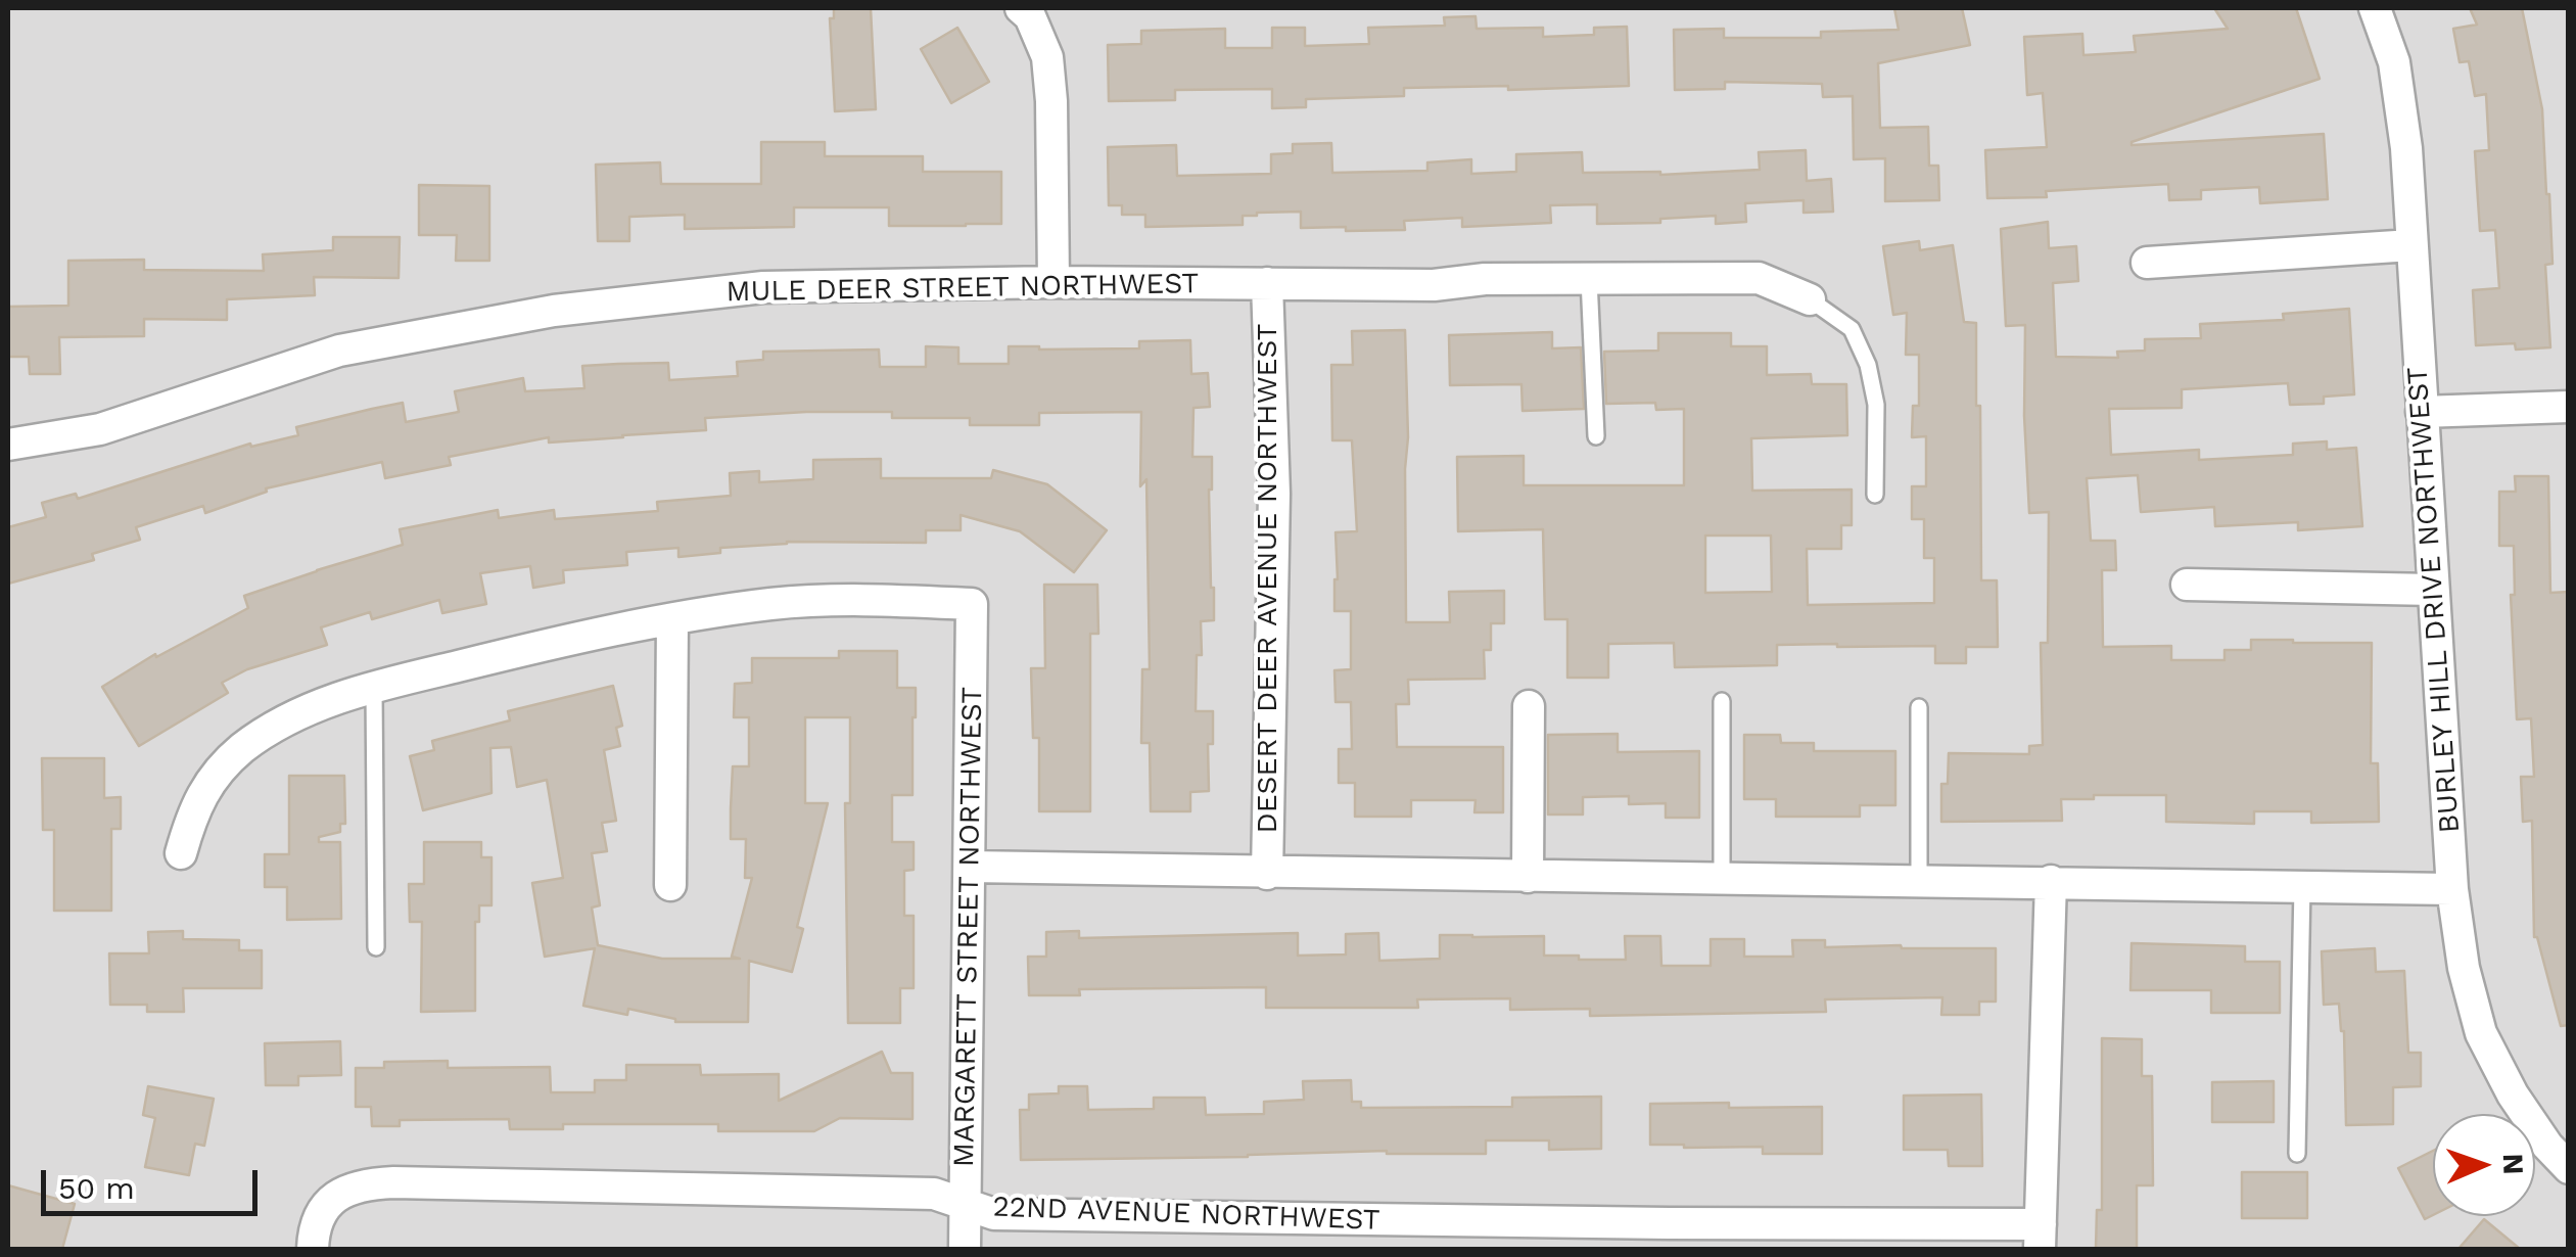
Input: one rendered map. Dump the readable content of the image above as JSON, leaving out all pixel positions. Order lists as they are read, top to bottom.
{
  "streets": {
    "street": [
      "MULE DEER STREET NORTHWEST",
      "DESERT DEER AVENUE NORTHWEST",
      "BURLEY HILL DRIVE NORTHWEST",
      "MARGARETT STREET NORTHWEST",
      "22ND AVENUE NORTHWEST"
    ]
  },
  "crossings": [
    ["MULE DEER STREET NORTHWEST", "DESERT DEER AVENUE NORTHWEST"],
    ["MARGARETT STREET NORTHWEST", "22ND AVENUE NORTHWEST"]
  ],
  "scale_bar": "50 m",
  "north": "right"
}
